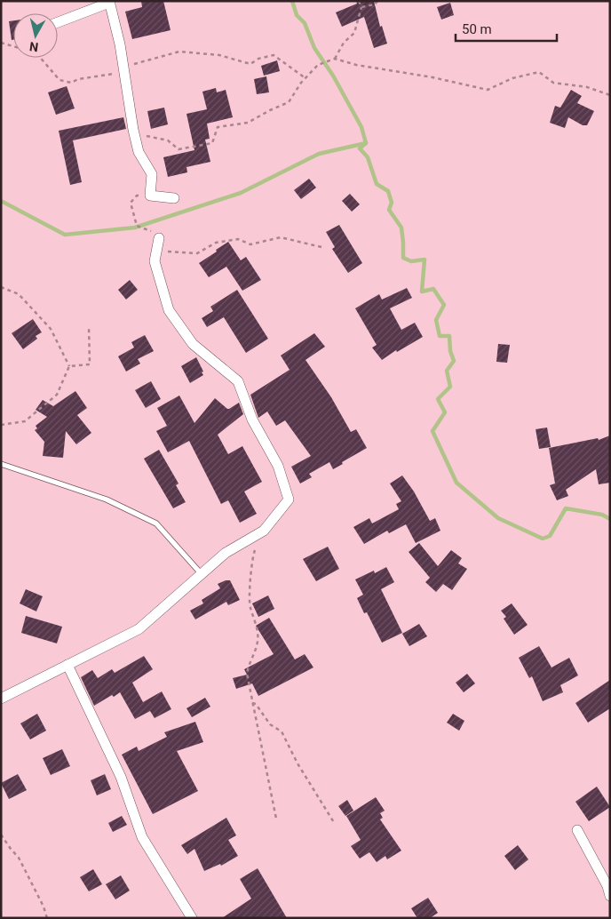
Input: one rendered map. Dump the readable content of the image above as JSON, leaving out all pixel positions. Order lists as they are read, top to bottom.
{
  "scale_bar": "50 m",
  "north": "bottom"
}
